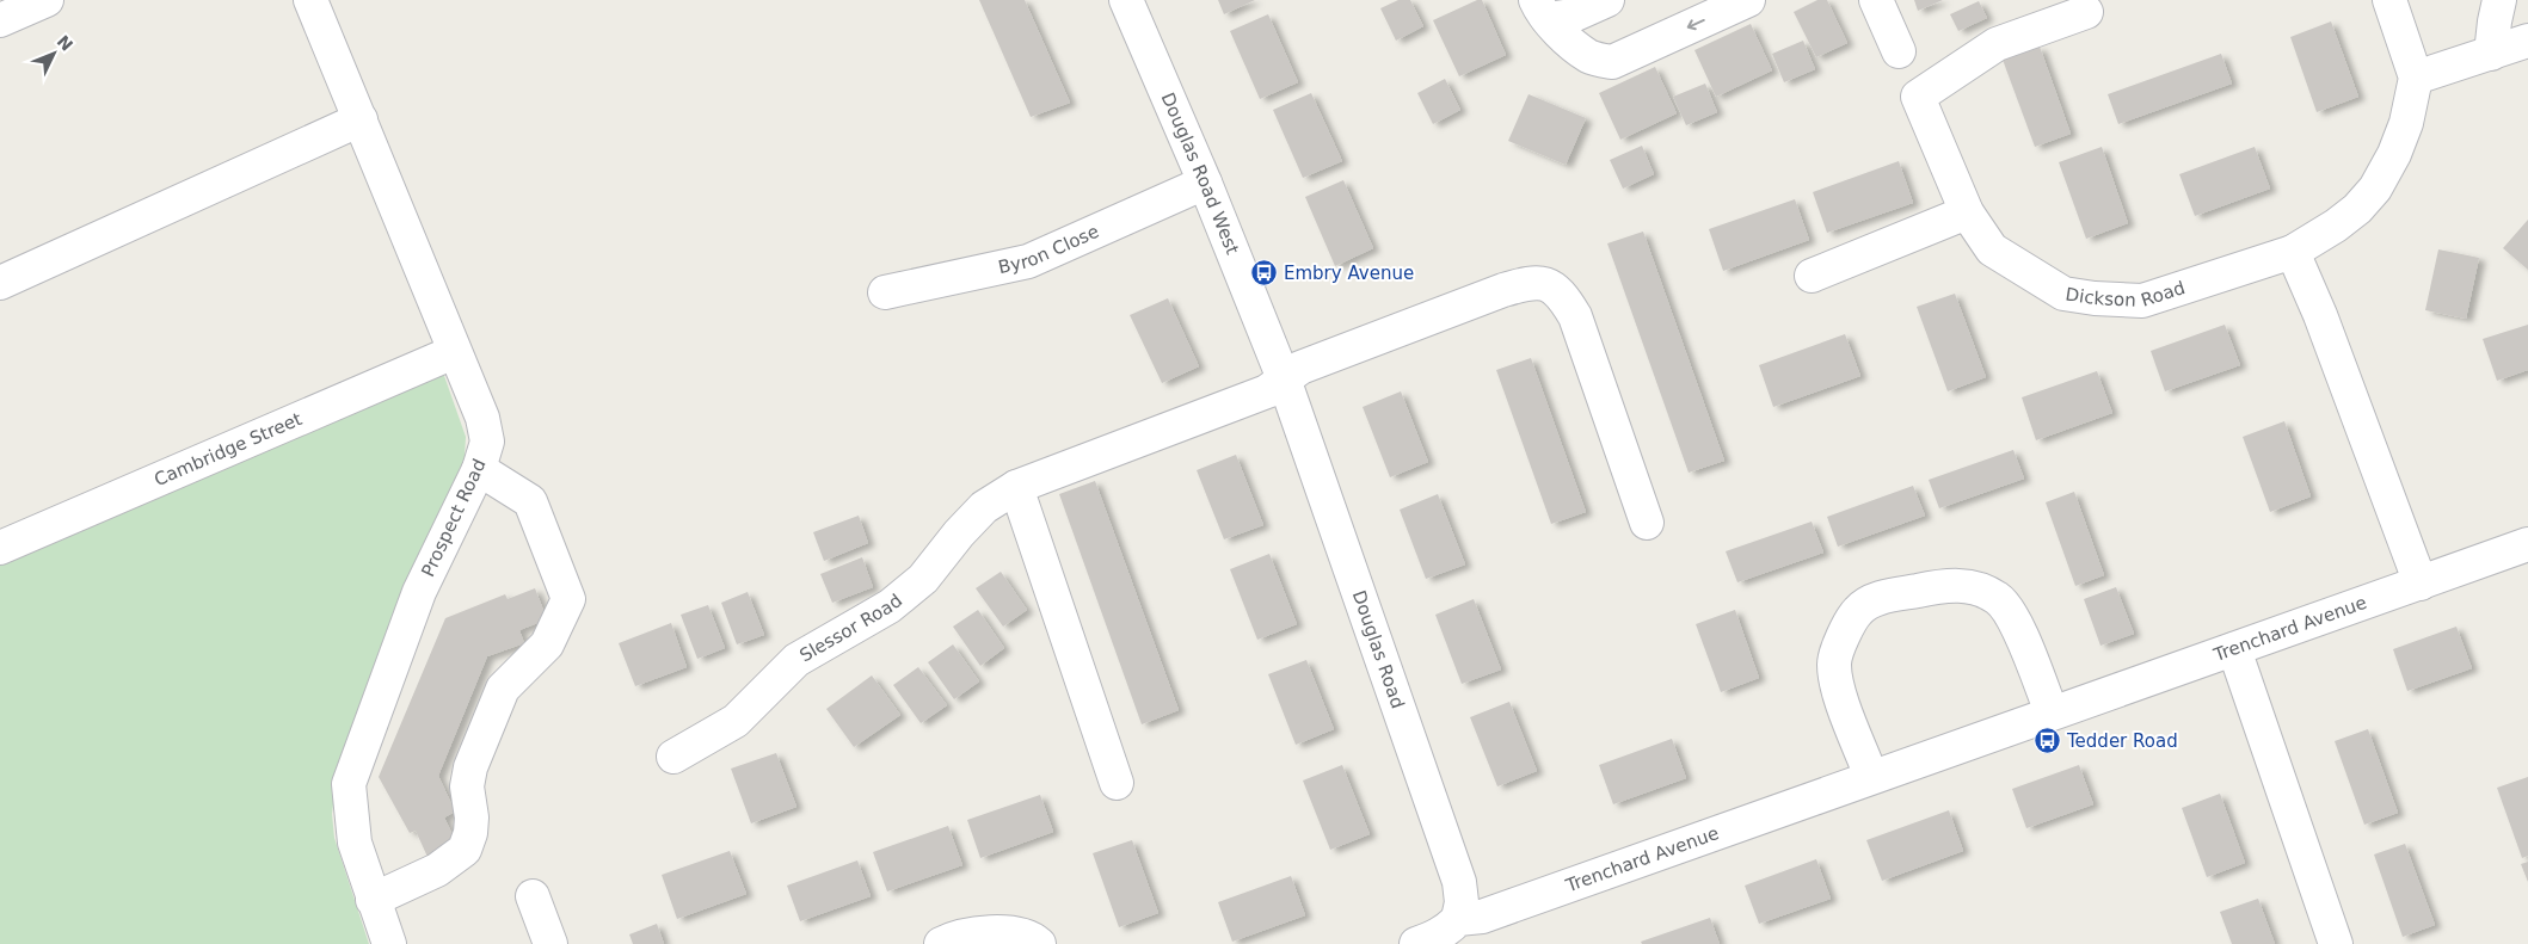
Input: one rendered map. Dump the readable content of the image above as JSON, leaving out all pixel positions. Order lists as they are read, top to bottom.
{
  "streets": {
    "street": [
      "Douglas Road West",
      "Byron Close",
      "Dickson Road",
      "Cambridge Street",
      "Prospect Road",
      "Slessor Road",
      "Trenchard Avenue",
      "Douglas Road"
    ]
  },
  "crossings": [
    ["Douglas Road West", "Byron Close"],
    ["Douglas Road West", "Slessor Road"],
    ["Douglas Road West", "Douglas Road"],
    ["Cambridge Street", "Prospect Road"],
    ["Slessor Road", "Douglas Road"],
    ["Trenchard Avenue", "Douglas Road"]
  ],
  "places": {
    "bus stop": ["Embry Avenue", "Tedder Road"]
  },
  "north": "top right"
}
